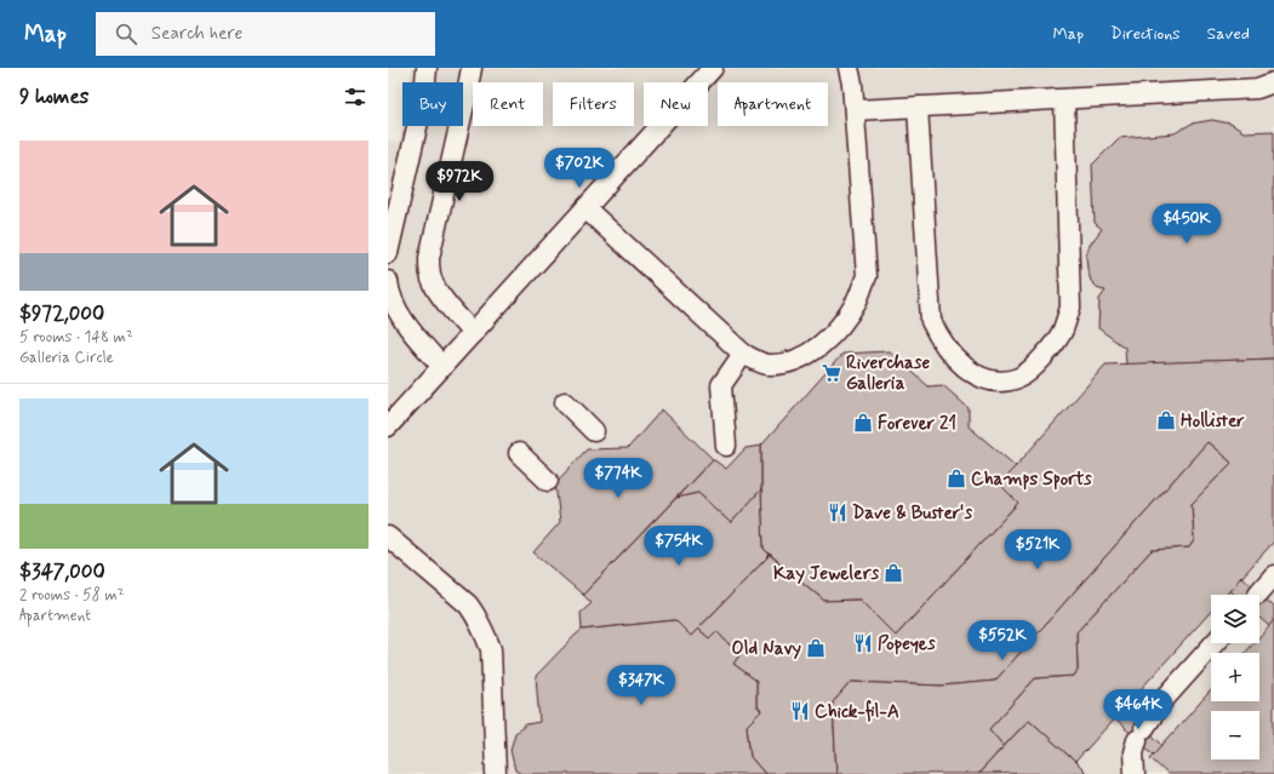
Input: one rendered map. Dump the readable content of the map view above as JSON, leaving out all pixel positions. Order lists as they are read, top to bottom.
{
  "places": {
    "supermarket": ["Riverchase Galleria"],
    "shop": [
      "Hollister",
      "Forever 21",
      "Champs Sports",
      "Kay Jewelers",
      "Old Navy"
    ],
    "restaurant": ["Dave & Buster's", "Popeyes", "Chick-fil-A"]
  },
  "page": {
    "header": "Map",
    "search": "Search here",
    "nav": ["Map", "Directions", "Saved"],
    "heading": "9 homes",
    "chip": [
      "Buy",
      "Rent",
      "Filters",
      "New",
      "Apartment"
    ],
    "list": [
      {
        "name": "$972,000",
        "note": "5 rooms · 148 m² · Galleria Circle"
      },
      {
        "name": "$347,000",
        "note": "2 rooms · 58 m² · Apartment"
      }
    ],
    "price": [
      "$702K",
      "$972K",
      "$450K",
      "$774K",
      "$754K",
      "$521K",
      "$552K",
      "$347K",
      "$464K"
    ],
    "map_buttons": ["+", "−"]
  }
}
